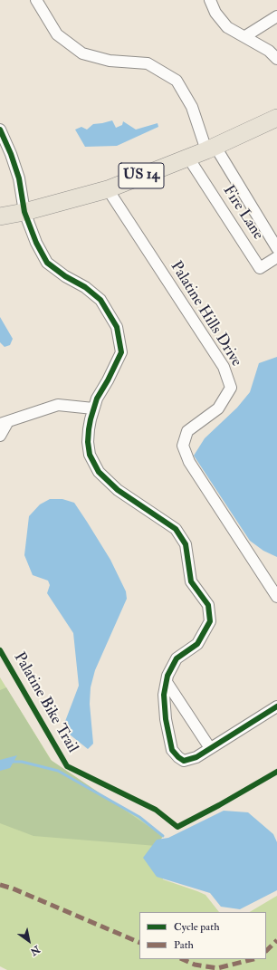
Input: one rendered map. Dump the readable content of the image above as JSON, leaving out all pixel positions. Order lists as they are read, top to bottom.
{
  "streets": {
    "main road": ["US 14"],
    "street": ["Fire Lane", "Palatine Hills Drive"],
    "cycle path": ["Palatine Bike Trail"]
  },
  "crossings": [
    ["US 14", "Fire Lane"],
    ["US 14", "Palatine Hills Drive"]
  ],
  "legend": ["Cycle path", "Path"],
  "north": "bottom right"
}
